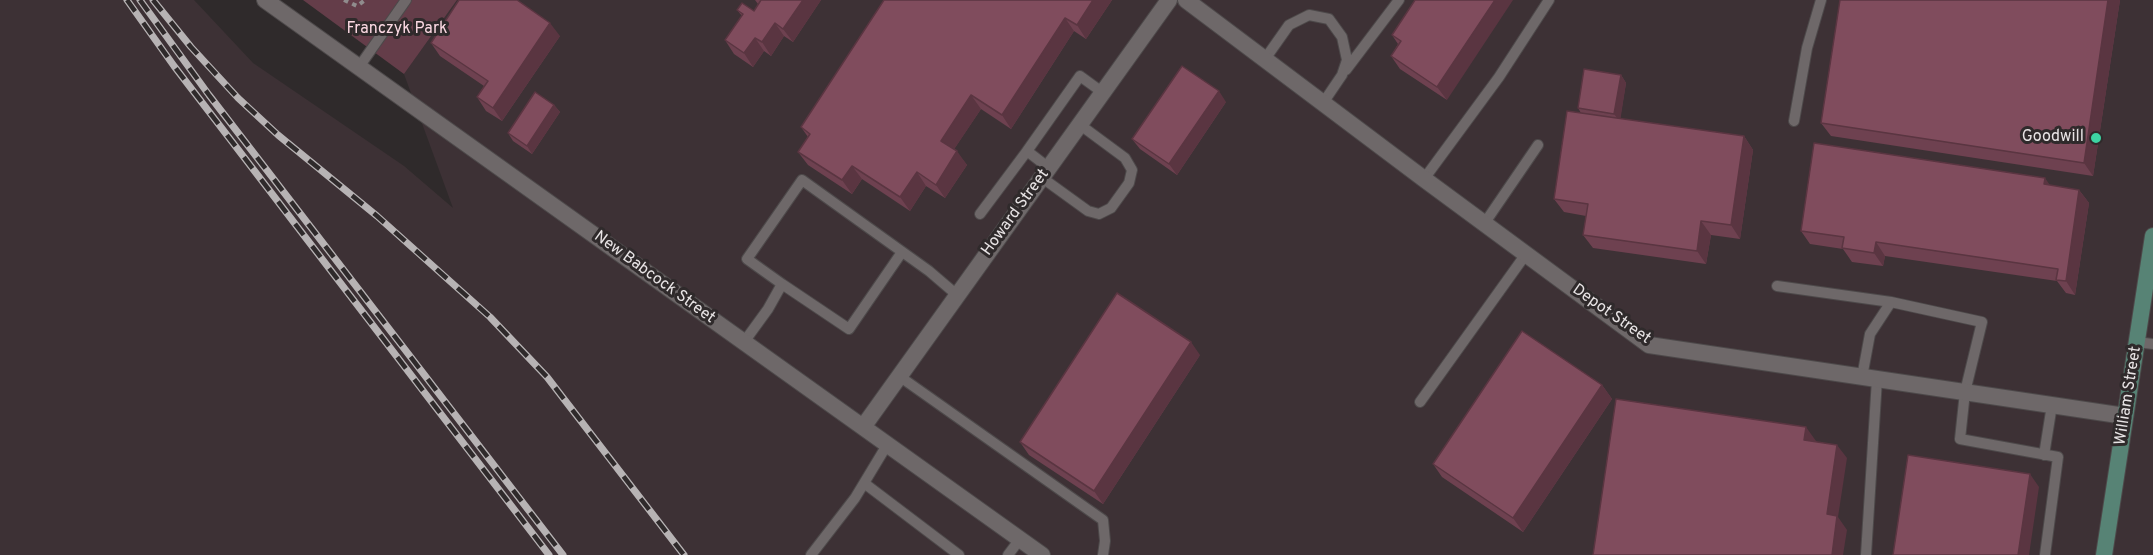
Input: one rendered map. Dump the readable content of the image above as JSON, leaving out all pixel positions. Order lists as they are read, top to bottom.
{
  "streets": {
    "main road": ["William Street"],
    "street": ["Howard Street", "New Babcock Street", "Depot Street"]
  },
  "crossings": [
    ["Howard Street", "New Babcock Street"],
    ["Depot Street", "William Street"]
  ],
  "parks": ["Franczyk Park"],
  "places": ["Goodwill"]
}
